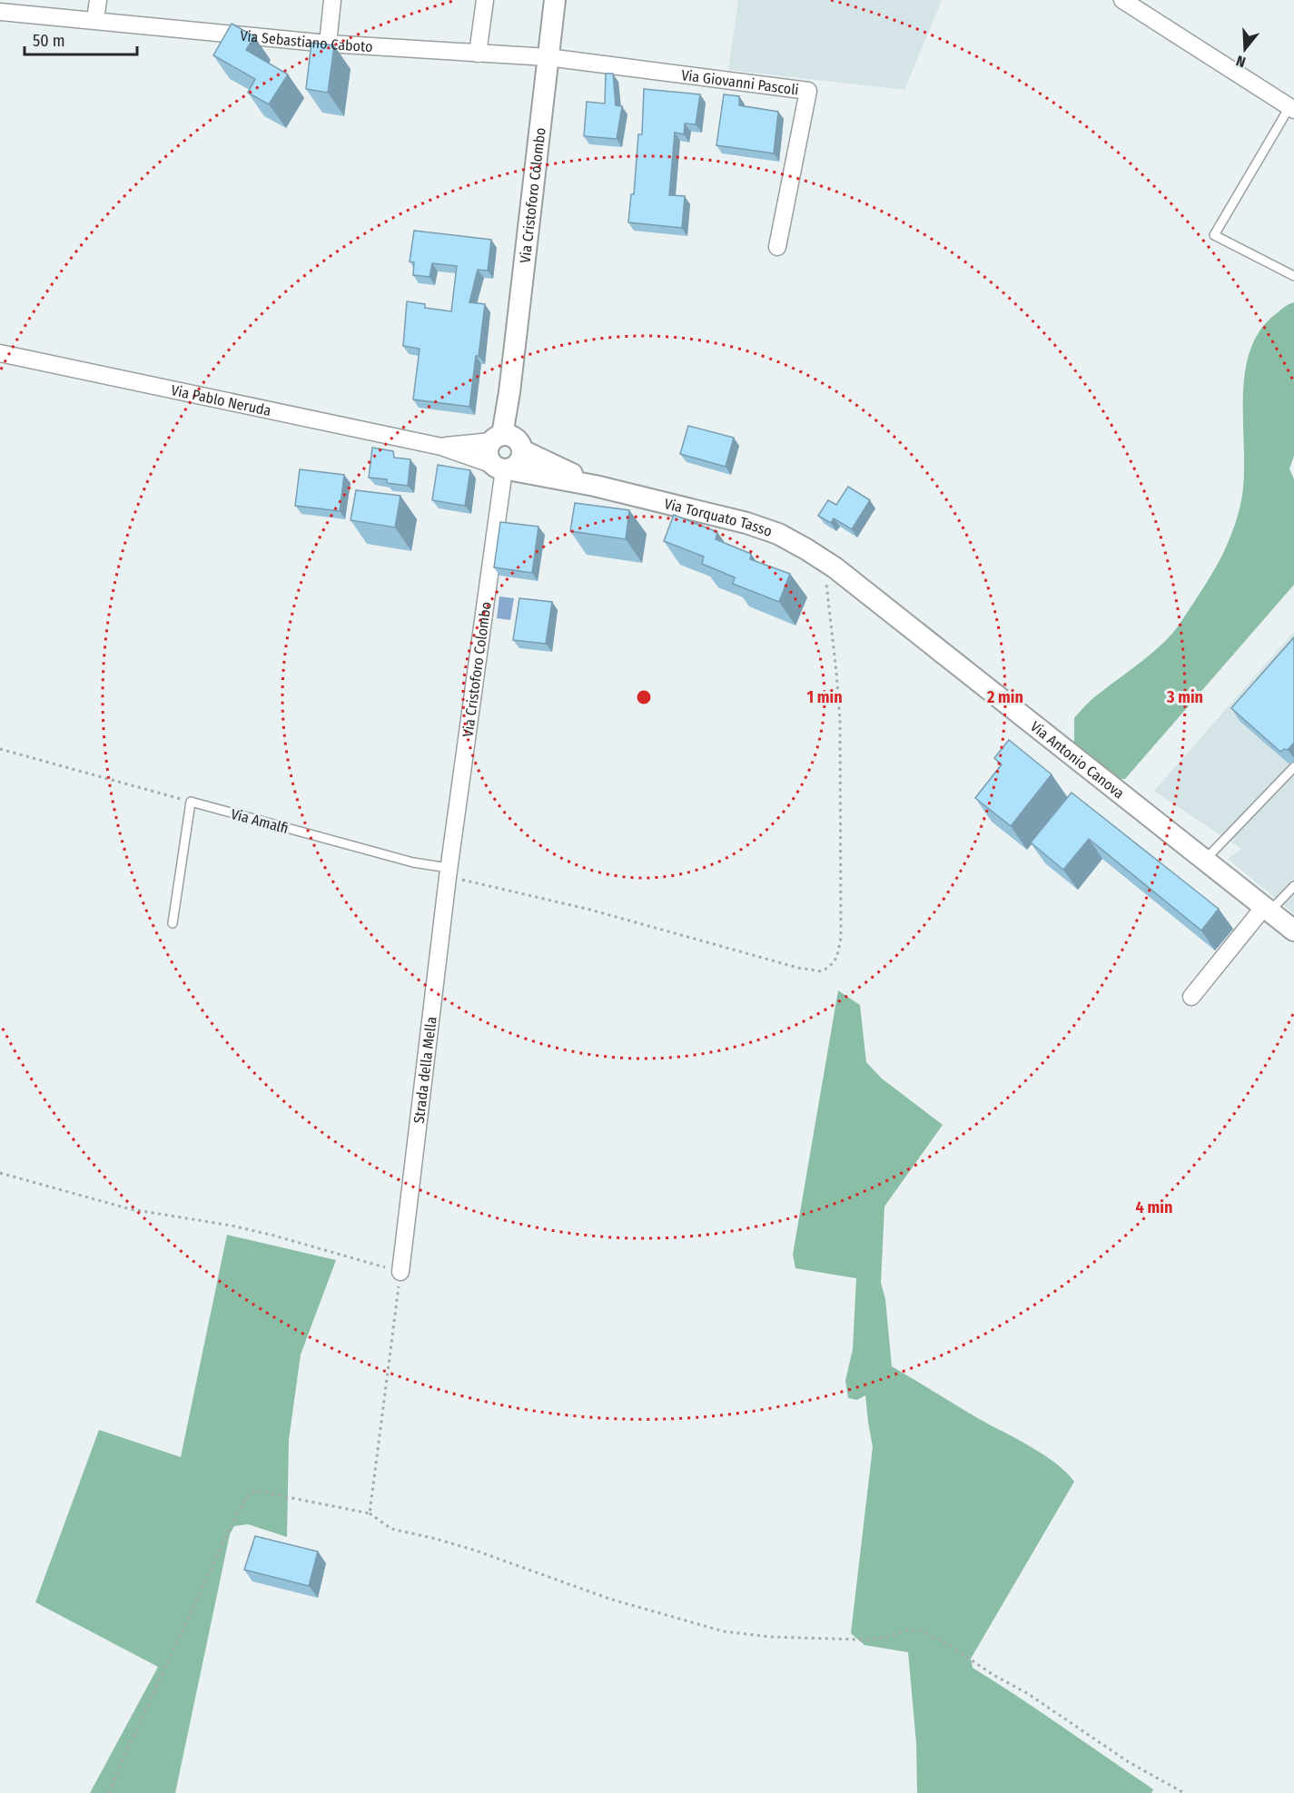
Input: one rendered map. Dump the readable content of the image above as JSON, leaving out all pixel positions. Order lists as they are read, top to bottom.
{
  "streets": {
    "street": [
      "Via Sebastiano Caboto",
      "Via Giovanni Pascoli",
      "Via Cristoforo Colombo",
      "Via Pablo Neruda",
      "Via Torquato Tasso",
      "Via Antonio Canova",
      "Strada della Mella"
    ],
    "lane": ["Via Amalfi"]
  },
  "crossings": [
    ["Via Sebastiano Caboto", "Via Giovanni Pascoli"],
    ["Via Sebastiano Caboto", "Via Cristoforo Colombo"],
    ["Via Giovanni Pascoli", "Via Cristoforo Colombo"],
    ["Via Cristoforo Colombo", "Via Pablo Neruda"],
    ["Via Cristoforo Colombo", "Via Torquato Tasso"],
    ["Via Cristoforo Colombo", "Via Amalfi"],
    ["Via Cristoforo Colombo", "Strada della Mella"],
    ["Via Pablo Neruda", "Via Torquato Tasso"],
    ["Via Torquato Tasso", "Via Antonio Canova"],
    ["Via Amalfi", "Strada della Mella"]
  ],
  "scale_bar": "50 m",
  "north": "bottom",
  "rings": [
    "1 min",
    "2 min",
    "3 min",
    "4 min"
  ]
}
